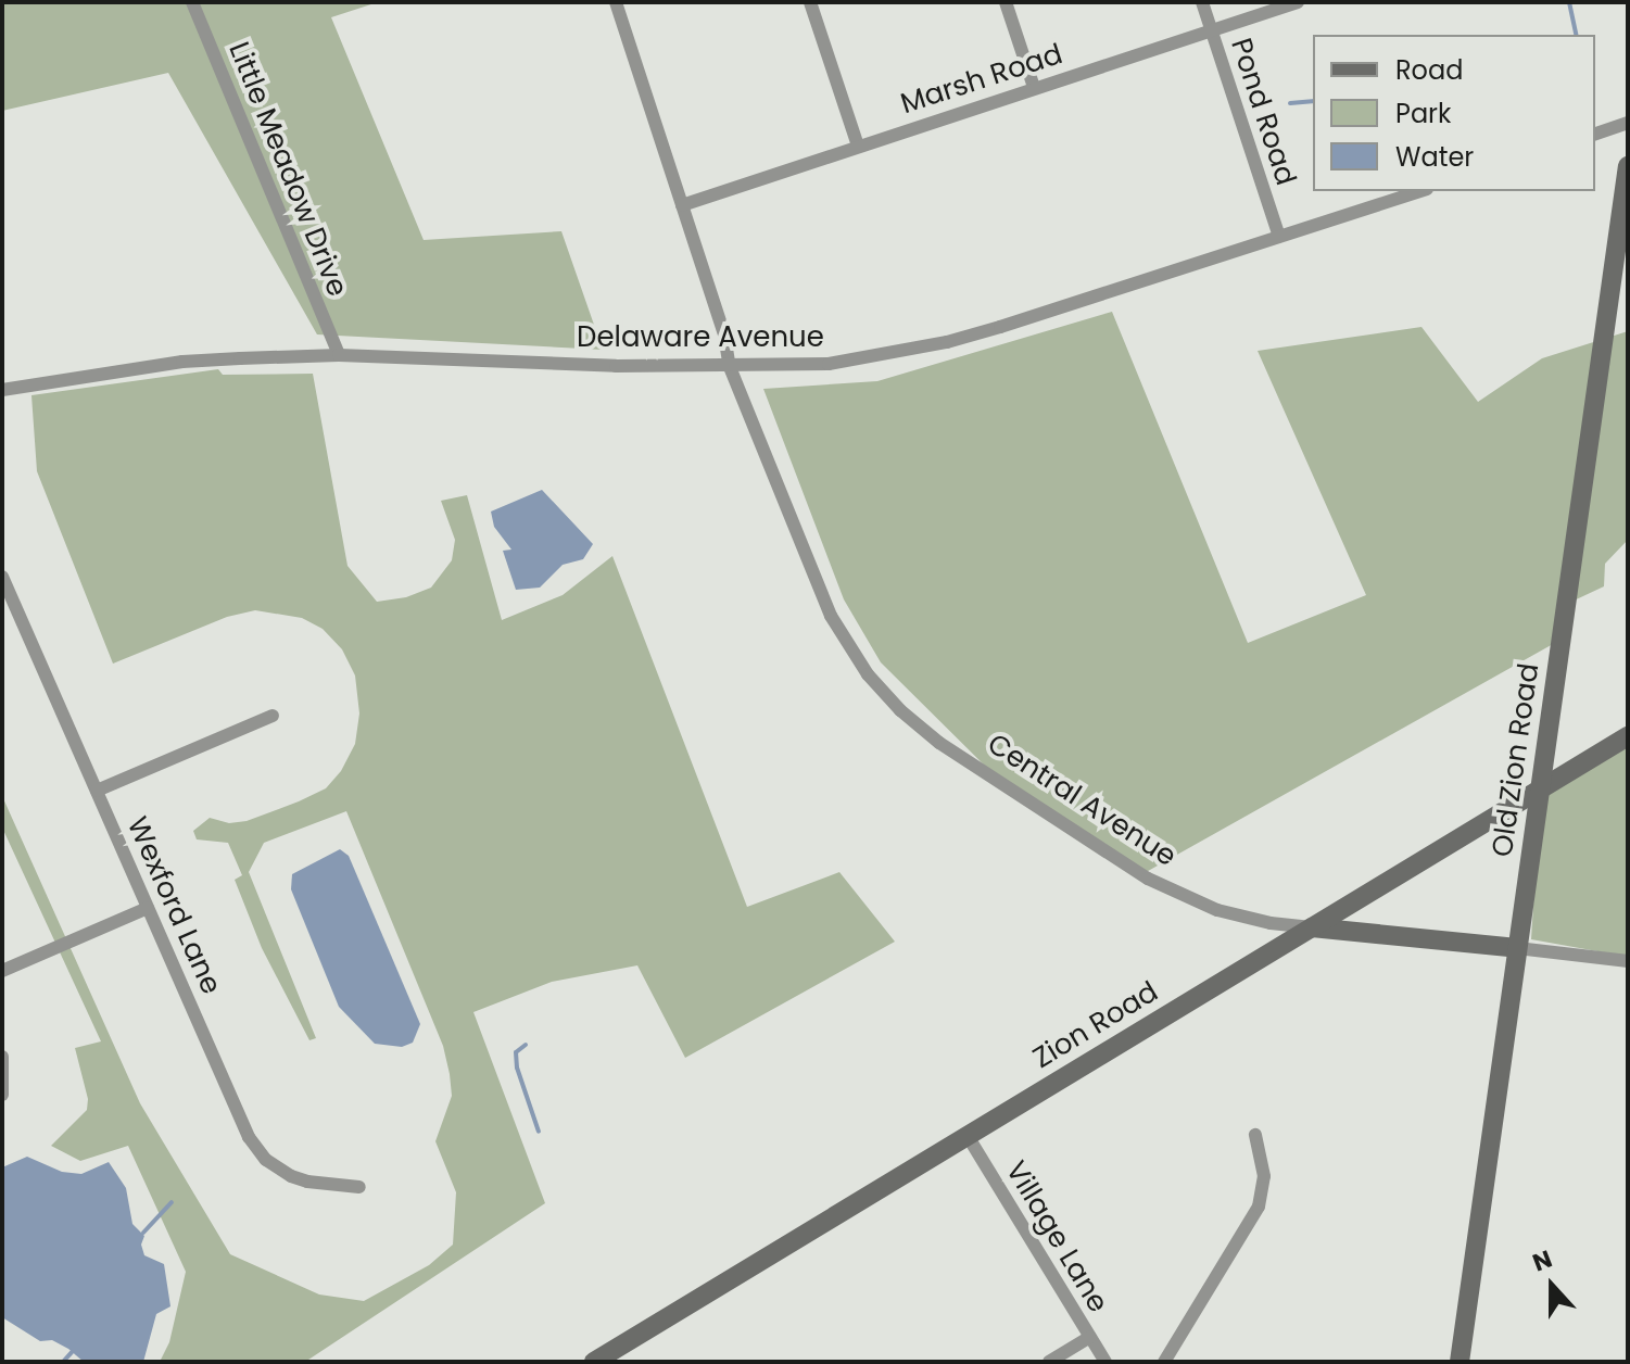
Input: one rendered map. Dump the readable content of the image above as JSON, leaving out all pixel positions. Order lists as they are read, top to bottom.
{
  "streets": {
    "street": [
      "Marsh Road",
      "Pond Road",
      "Little Meadow Drive",
      "Delaware Avenue",
      "Old Zion Road",
      "Central Avenue",
      "Wexford Lane",
      "Zion Road",
      "Village Lane"
    ]
  },
  "crossings": [
    ["Marsh Road", "Pond Road"],
    ["Pond Road", "Delaware Avenue"],
    ["Little Meadow Drive", "Delaware Avenue"],
    ["Delaware Avenue", "Central Avenue"],
    ["Old Zion Road", "Central Avenue"],
    ["Old Zion Road", "Zion Road"],
    ["Central Avenue", "Zion Road"],
    ["Zion Road", "Village Lane"]
  ],
  "legend": ["Road", "Park", "Water"],
  "north": "top"
}
